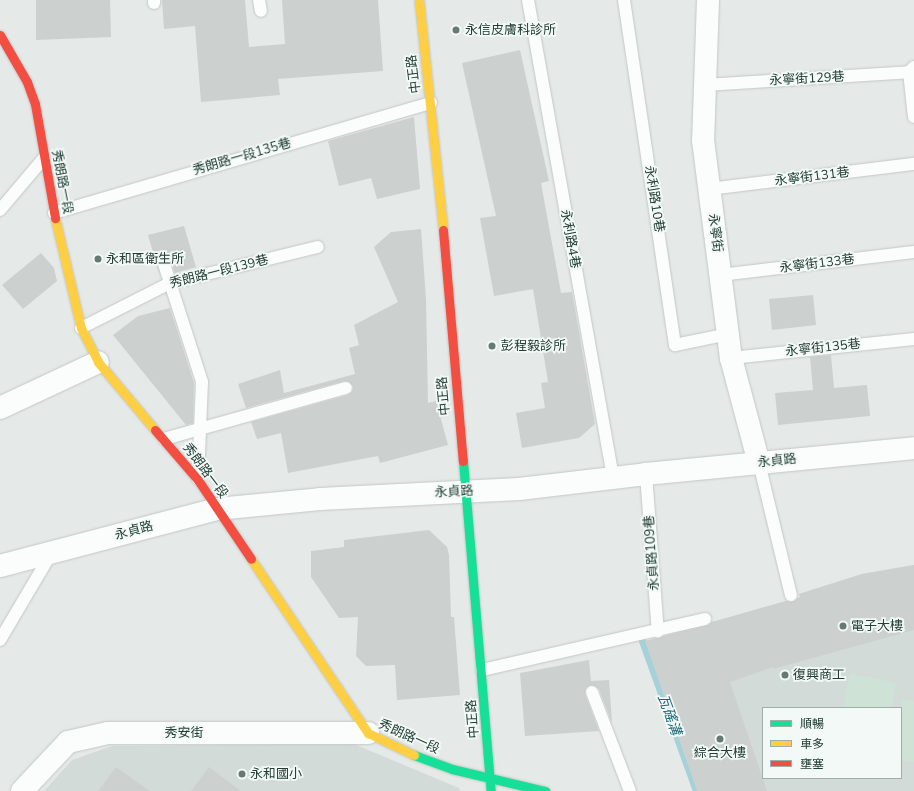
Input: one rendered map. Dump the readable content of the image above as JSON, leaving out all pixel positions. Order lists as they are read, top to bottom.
{
  "streets": {
    "street": [
      "中正路",
      "秀朗路一段",
      "永寧街",
      "永貞路",
      "秀安街"
    ],
    "lane": [
      "永寧街129巷",
      "秀朗路一段135巷",
      "永寧街131巷",
      "永利路10巷",
      "永利路4巷",
      "永寧街133巷",
      "秀朗路一段139巷",
      "永寧街135巷",
      "永貞路109巷"
    ]
  },
  "crossings": [
    ["中正路", "秀朗路一段135巷"],
    ["中正路", "秀朗路一段"],
    ["中正路", "永貞路"],
    ["永寧街129巷", "永寧街"],
    ["秀朗路一段135巷", "秀朗路一段"],
    ["永寧街131巷", "永寧街"],
    ["秀朗路一段", "秀朗路一段139巷"],
    ["秀朗路一段", "永貞路"],
    ["秀朗路一段", "秀安街"],
    ["永利路10巷", "永寧街"],
    ["永寧街", "永寧街133巷"],
    ["永寧街", "永寧街135巷"],
    ["永寧街", "永貞路"],
    ["永利路4巷", "永貞路"],
    ["永貞路", "永貞路109巷"]
  ],
  "water": ["瓦磘溝"],
  "places": [
    "永信皮膚科診所",
    "永和區衛生所",
    "彭程毅診所",
    "電子大樓",
    "復興商工",
    "綜合大樓",
    "永和國小"
  ],
  "legend": ["順暢", "車多", "壅塞"]
}
